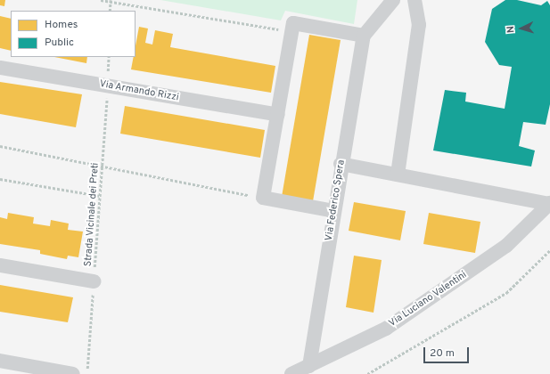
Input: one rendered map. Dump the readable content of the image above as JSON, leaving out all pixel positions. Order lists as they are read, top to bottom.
{
  "streets": {
    "street": ["Via Armando Rizzi", "Via Federico Spera", "Via Luciano Valentini"],
    "path": ["Strada Vicinale dei Preti"]
  },
  "crossings": [
    ["Via Armando Rizzi", "Strada Vicinale dei Preti"],
    ["Via Federico Spera", "Via Luciano Valentini"]
  ],
  "legend": ["Homes", "Public"],
  "scale_bar": "20 m",
  "north": "left"
}
